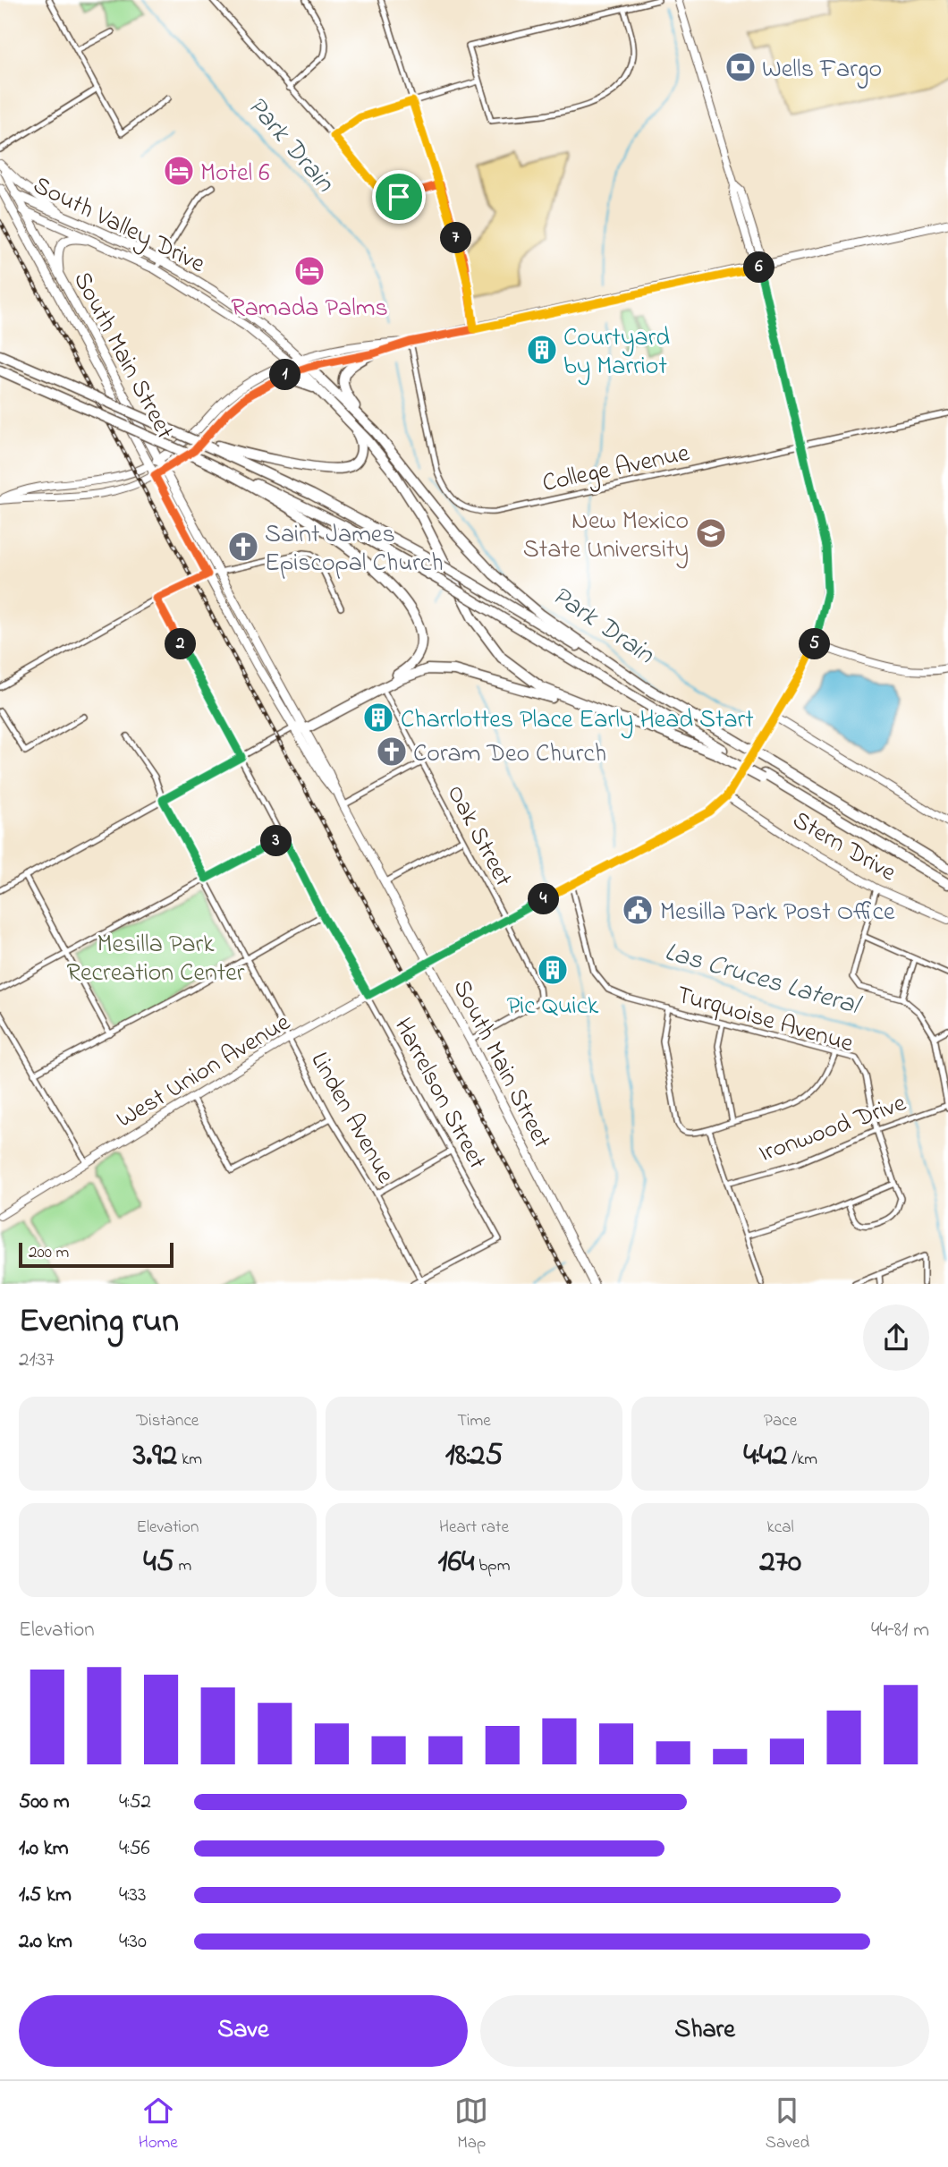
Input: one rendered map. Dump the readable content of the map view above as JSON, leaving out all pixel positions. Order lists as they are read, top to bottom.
{
  "streets": {
    "main road": ["South Valley Drive", "South Main Street"],
    "street": [
      "College Avenue",
      "Oak Street",
      "Stern Drive",
      "Turquoise Avenue",
      "West Union Avenue",
      "Harrelson Street",
      "Linden Avenue",
      "Ironwood Drive"
    ]
  },
  "crossings": [
    ["South Valley Drive", "South Main Street"],
    ["South Main Street", "Oak Street"],
    ["South Main Street", "West Union Avenue"],
    ["Oak Street", "West Union Avenue"],
    ["Stern Drive", "West Union Avenue"],
    ["Turquoise Avenue", "West Union Avenue"],
    ["Turquoise Avenue", "Ironwood Drive"],
    ["West Union Avenue", "Harrelson Street"],
    ["West Union Avenue", "Linden Avenue"],
    ["Harrelson Street", "Linden Avenue"]
  ],
  "water": ["Park Drain", "Las Cruces Lateral"],
  "parks": ["Mesilla Park Recreation Center"],
  "places": {
    "bank": ["Wells Fargo"],
    "hotel": ["Motel 6", "Ramada Palms"],
    "building": ["Courtyard by Marriot", "Charrlottes Place Early Head Start", "Pic Quick"],
    "school or university": ["New Mexico State University"],
    "church": ["Saint James Episcopal Church", "Coram Deo Church"],
    "public building": ["Mesilla Park Post Office"]
  },
  "scale_bar": "200 m",
  "page": {
    "pins": [
      "7",
      "6",
      "1",
      "2",
      "5",
      "3",
      "4"
    ],
    "scale": "200 m",
    "heading": ["Evening run", "21:37"],
    "stats": [
      ["Distance", "3.92 km"],
      ["Time", "18:25"],
      ["Pace", "4:42 /km"],
      ["Elevation", "45 m"],
      ["Heart rate", "164 bpm"],
      ["kcal", "270"]
    ],
    "chart": ["Elevation", "44–81 m"],
    "list": [
      {
        "name": "500 m",
        "note": "4:52"
      },
      {
        "name": "1.0 km",
        "note": "4:56"
      },
      {
        "name": "1.5 km",
        "note": "4:33"
      },
      {
        "name": "2.0 km",
        "note": "4:30"
      }
    ],
    "buttons": ["Save", "Share"],
    "tabs": ["Home", "Map", "Saved"]
  }
}
